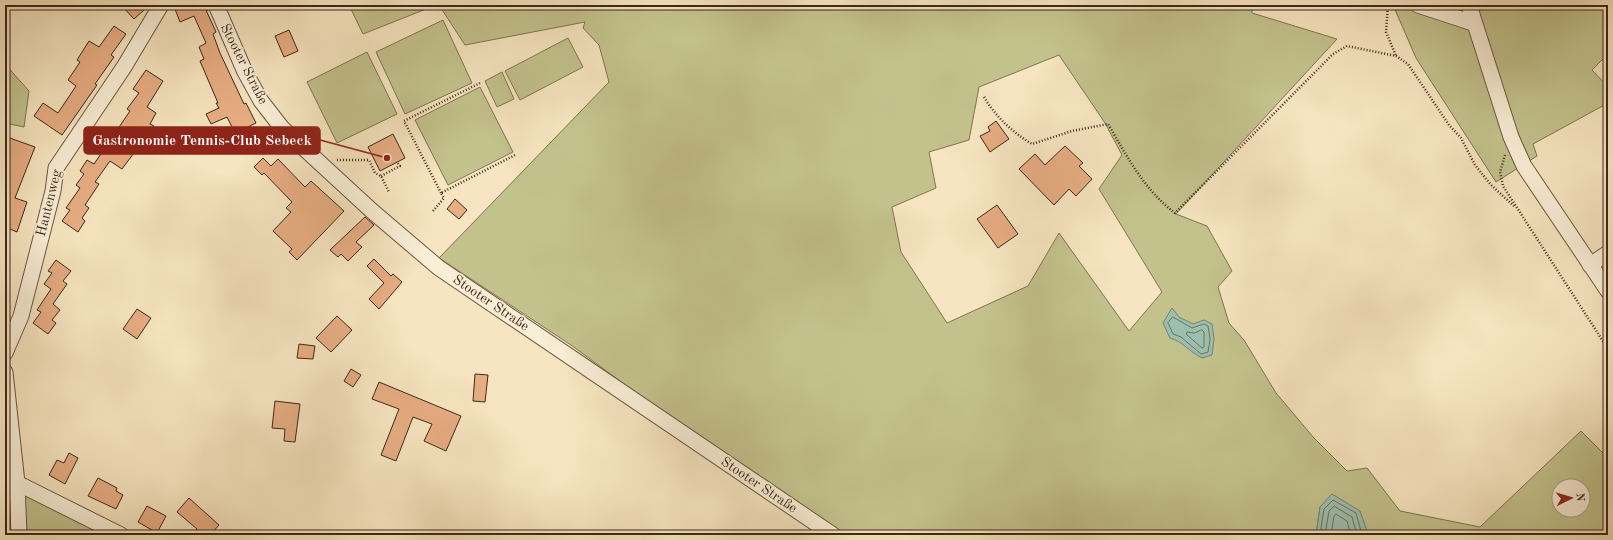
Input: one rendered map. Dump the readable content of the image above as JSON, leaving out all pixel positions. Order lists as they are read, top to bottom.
{
  "streets": {
    "street": ["Stooter Straße", "Hantenweg"]
  },
  "places": ["Gastronomie Tennis-Club Sebeck"],
  "north": "right"
}
